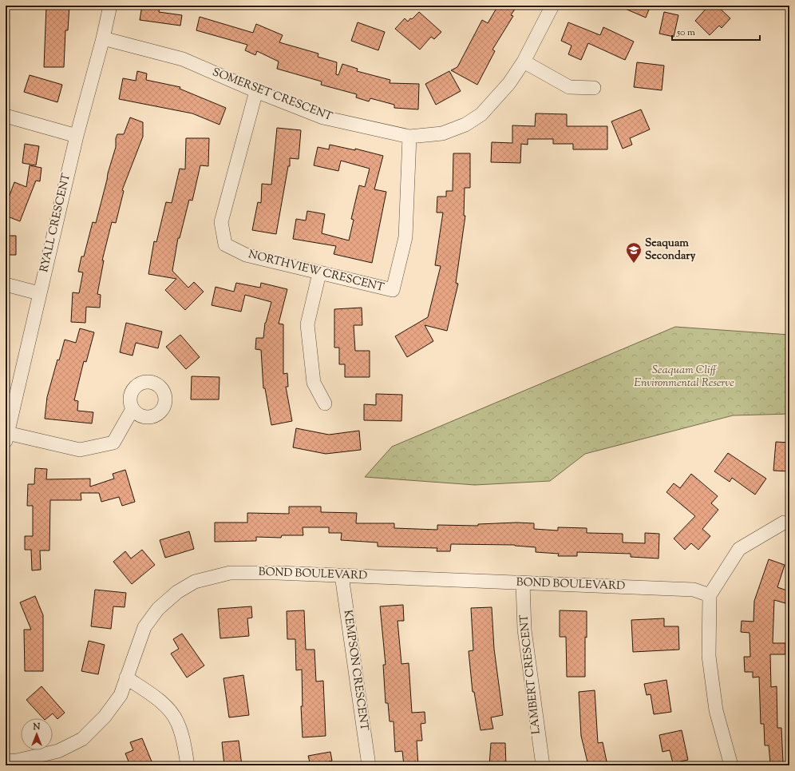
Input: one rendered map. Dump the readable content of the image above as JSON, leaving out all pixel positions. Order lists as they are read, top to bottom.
{
  "streets": {
    "street": [
      "SOMERSET CRESCENT",
      "RYALL CRESCENT",
      "NORTHVIEW CRESCENT",
      "BOND BOULEVARD",
      "KEMPSON CRESCENT",
      "LAMBERT CRESCENT"
    ]
  },
  "crossings": [
    ["SOMERSET CRESCENT", "RYALL CRESCENT"],
    ["SOMERSET CRESCENT", "NORTHVIEW CRESCENT"],
    ["BOND BOULEVARD", "KEMPSON CRESCENT"],
    ["BOND BOULEVARD", "LAMBERT CRESCENT"]
  ],
  "parks": ["Seaquam Cliff Environmental Reserve"],
  "places": {
    "school or university": ["Seaquam Secondary"]
  },
  "scale_bar": "50 m",
  "north": "top"
}
